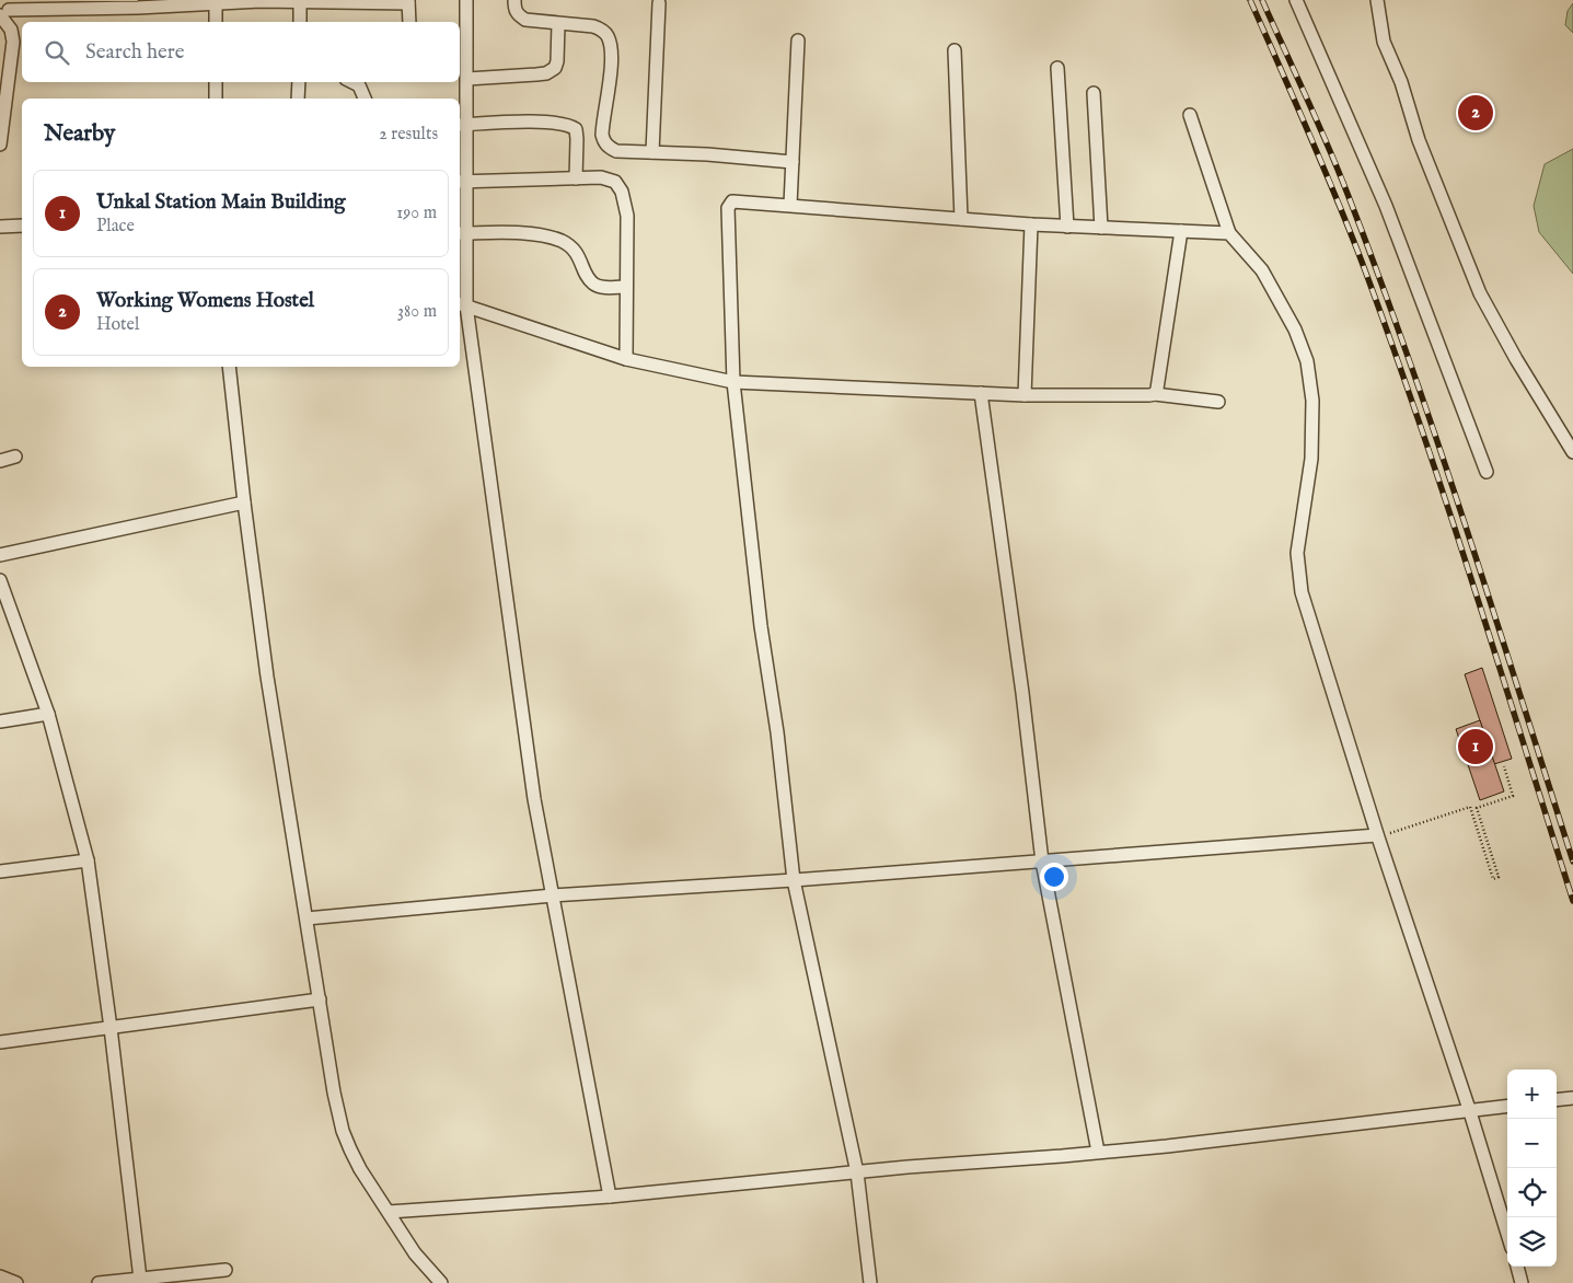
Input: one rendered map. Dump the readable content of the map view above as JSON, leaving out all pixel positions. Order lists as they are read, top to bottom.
{
  "page": {
    "search": "Search here",
    "pins": ["2", "1"],
    "heading": ["Nearby", "2 results"],
    "list": [
      {
        "mark": "1",
        "name": "Unkal Station Main Building",
        "note": "Place",
        "value": "190 m"
      },
      {
        "mark": "2",
        "name": "Working Womens Hostel",
        "note": "Hotel",
        "value": "380 m"
      }
    ],
    "map_buttons": ["+", "−"]
  }
}
